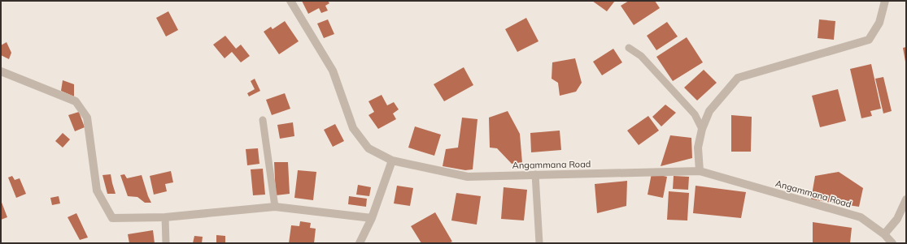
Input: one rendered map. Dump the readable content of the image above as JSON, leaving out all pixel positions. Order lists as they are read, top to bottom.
{
  "streets": {
    "street": ["Angammana Road"]
  }
}
